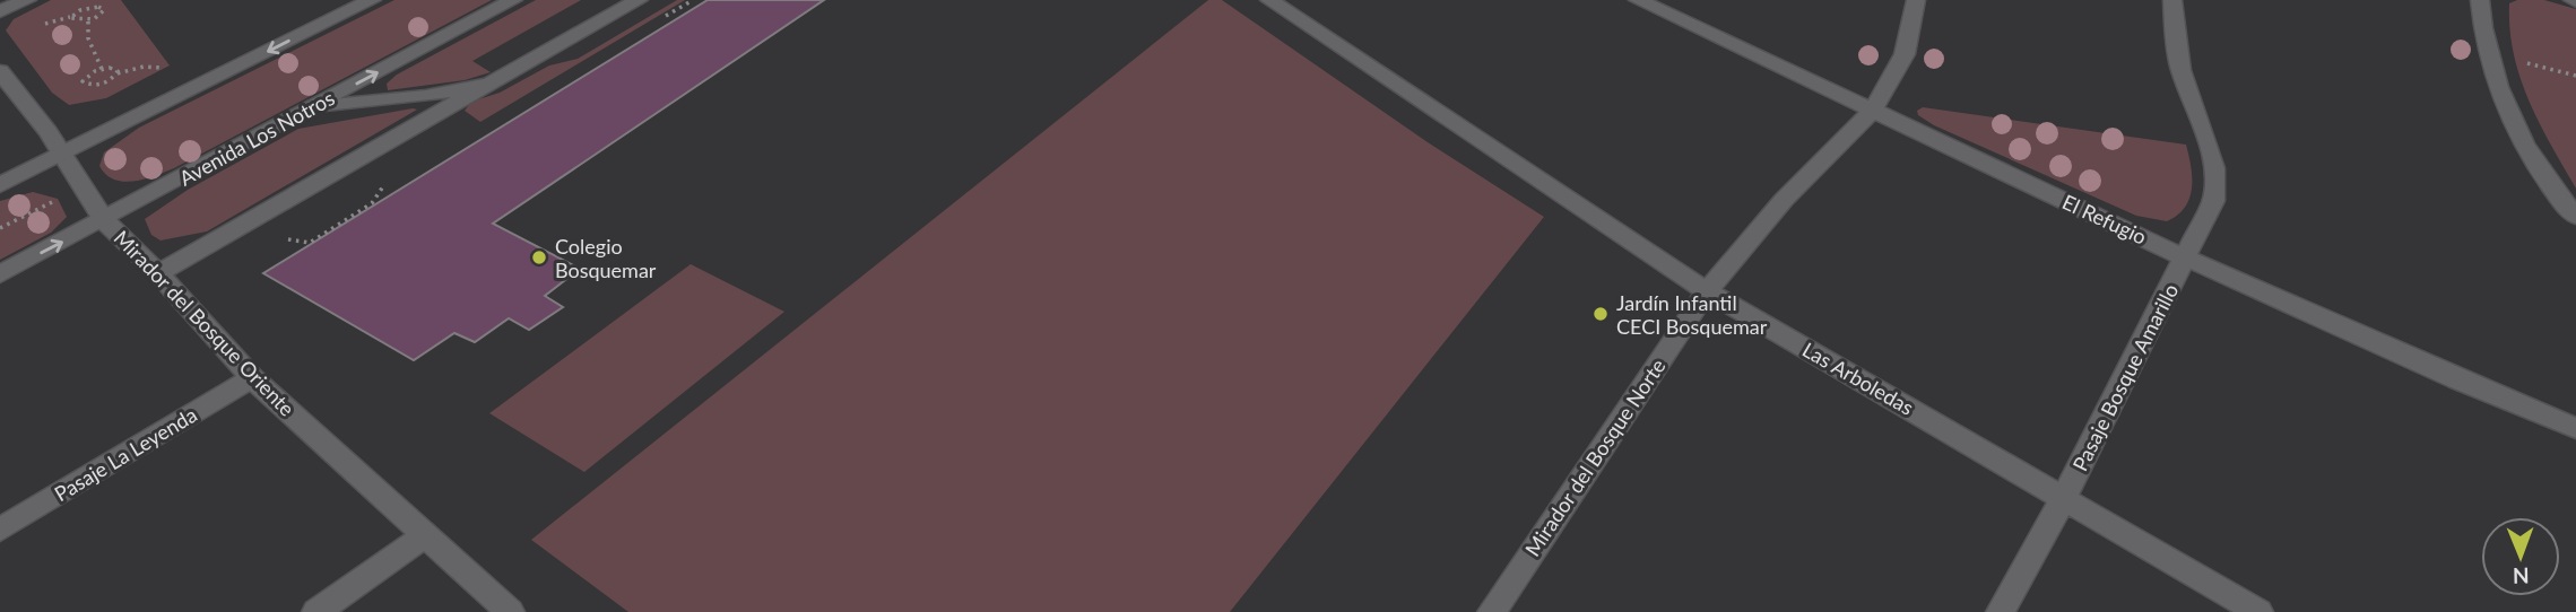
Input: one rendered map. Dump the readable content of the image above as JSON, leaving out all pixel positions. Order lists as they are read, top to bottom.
{
  "streets": {
    "street": [
      "Avenida Los Notros",
      "El Refugio",
      "Mirador del Bosque Oriente",
      "Pasaje Bosque Amarillo",
      "Las Arboledas",
      "Pasaje La Leyenda",
      "Mirador del Bosque Norte"
    ]
  },
  "crossings": [
    ["Avenida Los Notros", "Mirador del Bosque Oriente"],
    ["El Refugio", "Pasaje Bosque Amarillo"],
    ["El Refugio", "Mirador del Bosque Norte"],
    ["Mirador del Bosque Oriente", "Pasaje La Leyenda"],
    ["Pasaje Bosque Amarillo", "Las Arboledas"],
    ["Las Arboledas", "Mirador del Bosque Norte"]
  ],
  "places": ["Colegio Bosquemar", "Jardín Infantil CECI Bosquemar"],
  "north": "bottom"
}
